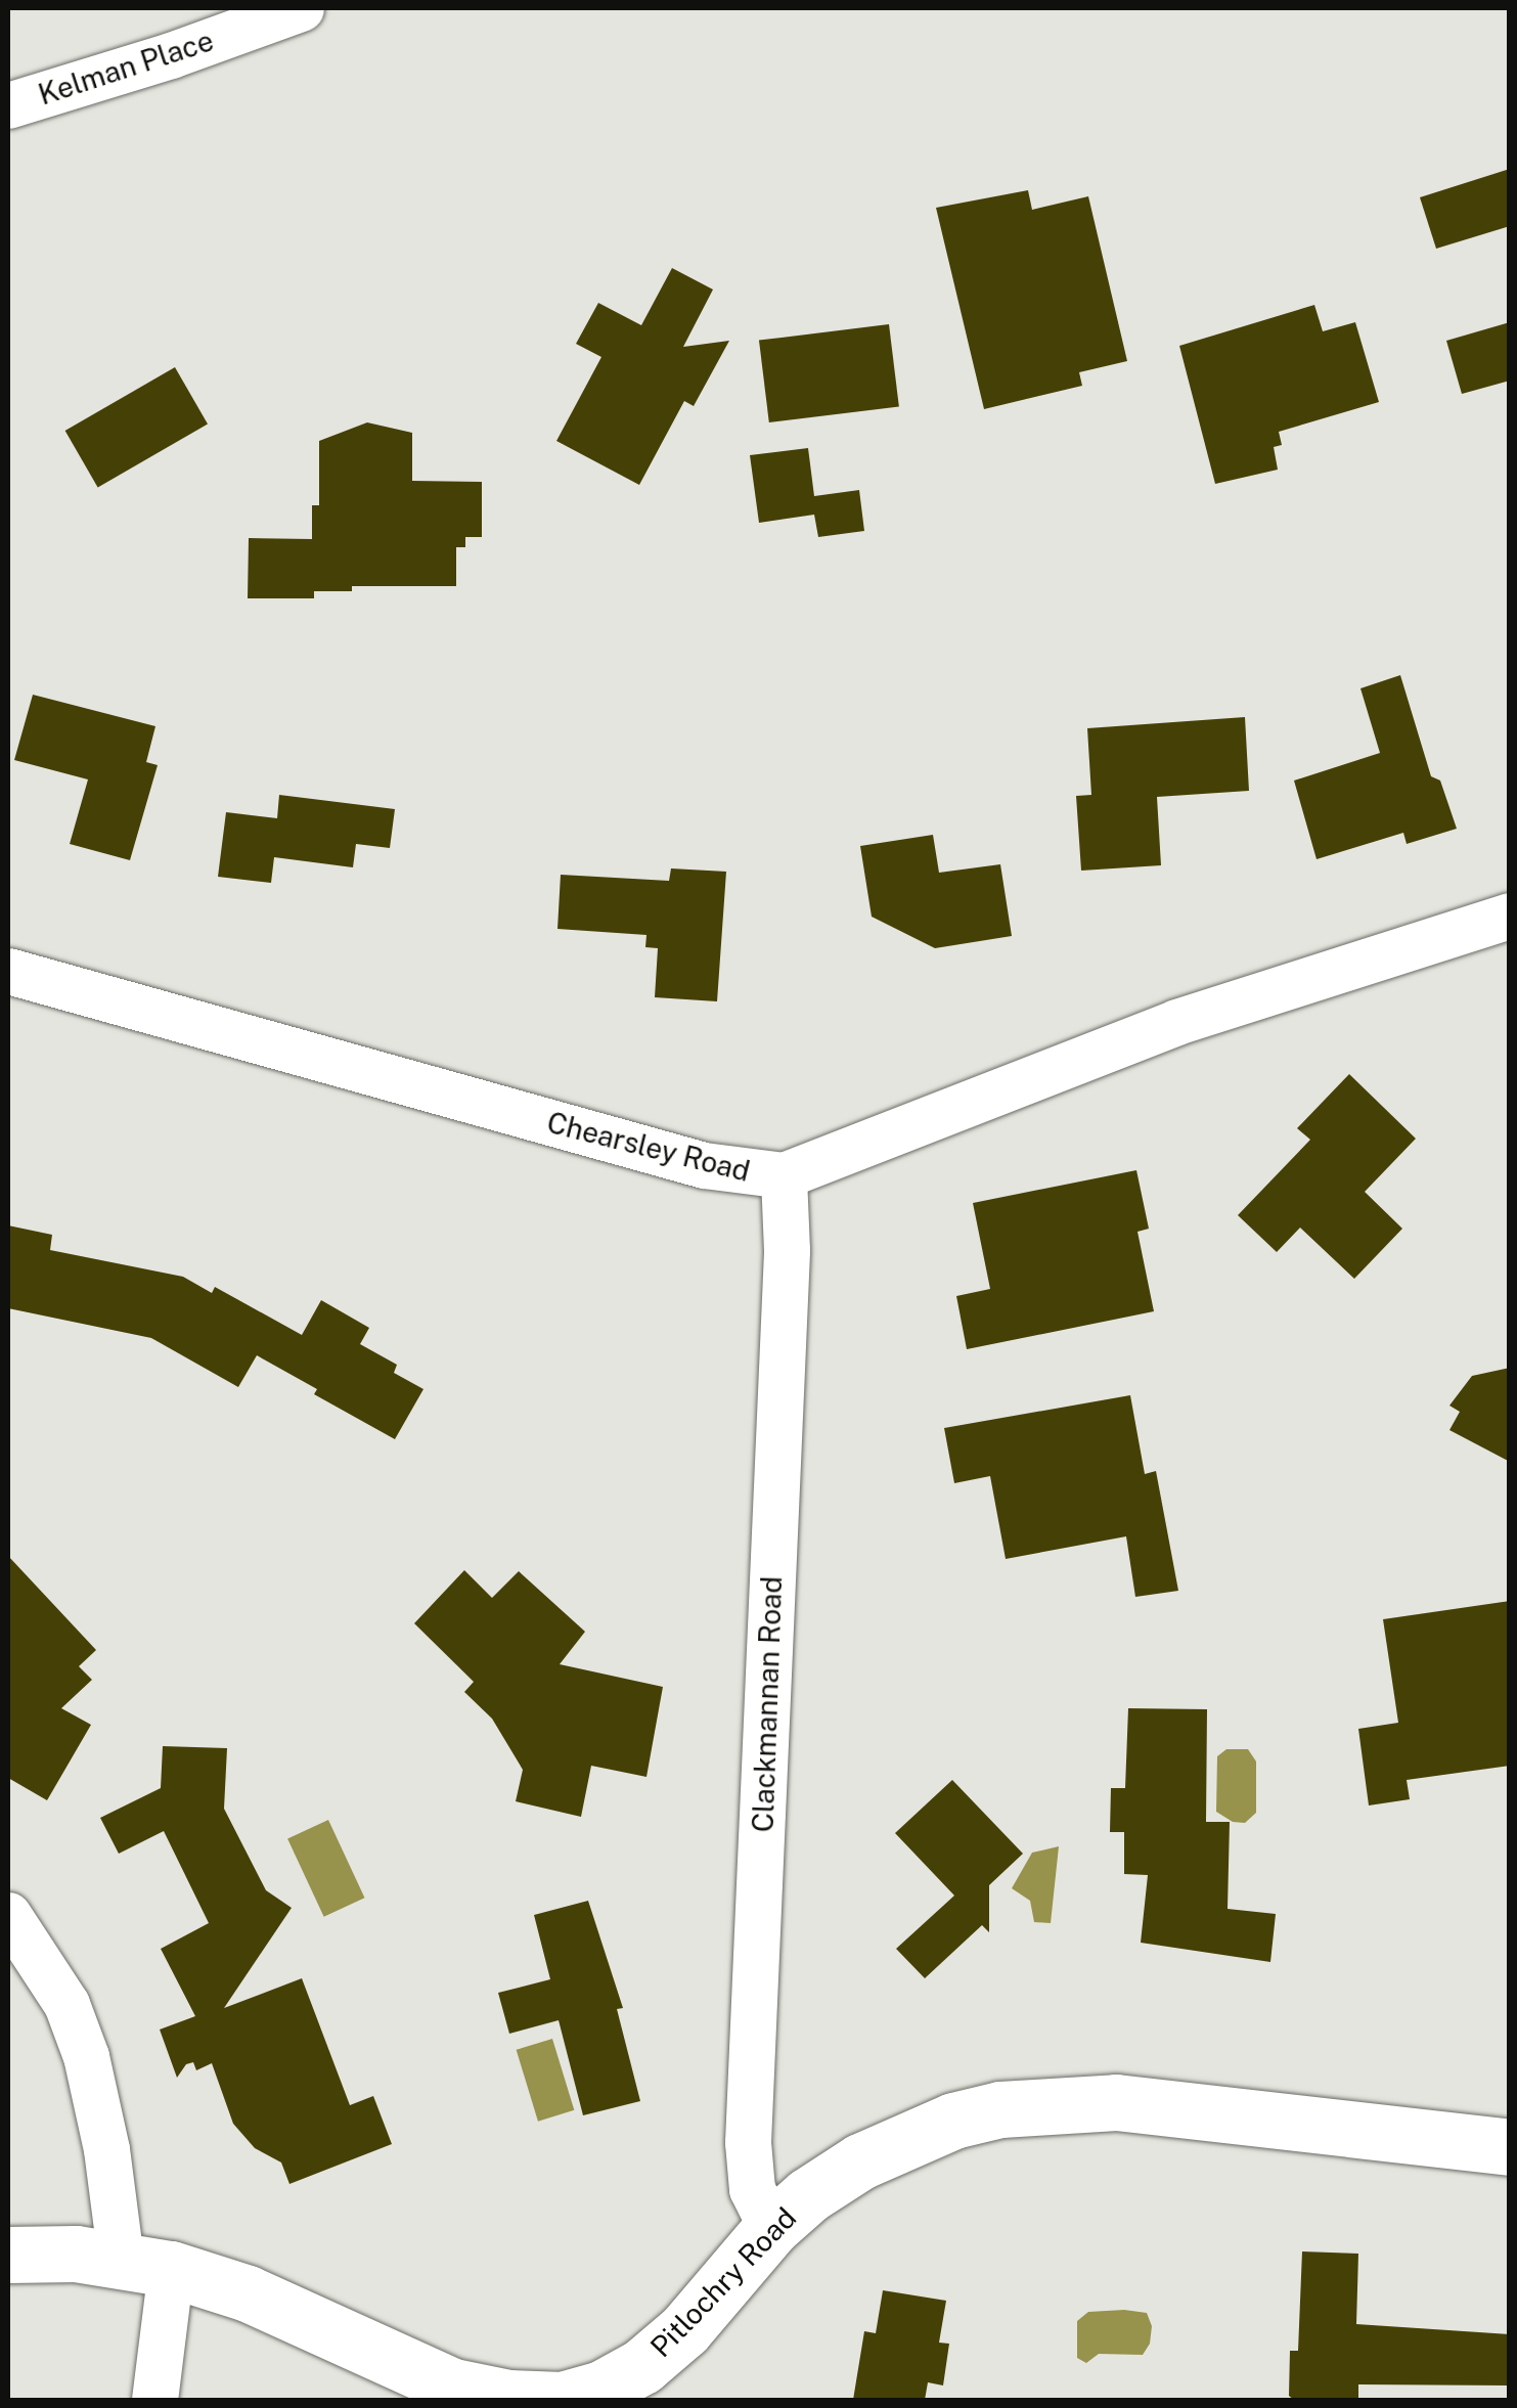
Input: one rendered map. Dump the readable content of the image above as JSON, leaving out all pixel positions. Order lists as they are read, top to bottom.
{
  "streets": {
    "street": [
      "Kelman Place",
      "Chearsley Road",
      "Clackmannan Road",
      "Pitlochry Road"
    ]
  },
  "crossings": [
    ["Chearsley Road", "Clackmannan Road"],
    ["Clackmannan Road", "Pitlochry Road"]
  ]
}
